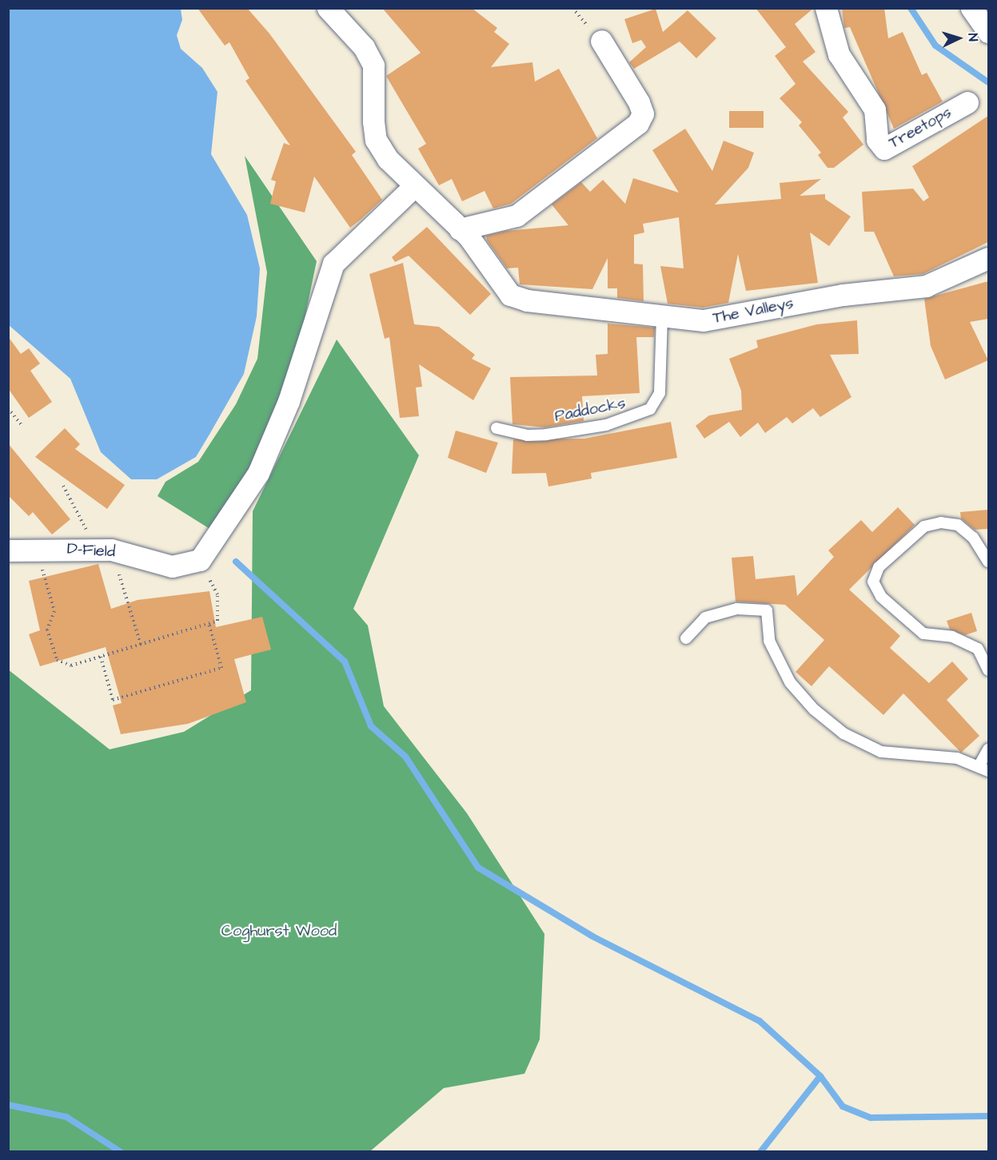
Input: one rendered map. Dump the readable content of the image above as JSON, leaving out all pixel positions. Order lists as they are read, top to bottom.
{
  "streets": {
    "street": ["Treetops", "The Valleys", "D-Field"],
    "lane": ["Paddocks"]
  },
  "crossings": [
    ["The Valleys", "Paddocks"]
  ],
  "parks": ["Coghurst Wood"],
  "north": "right"
}
